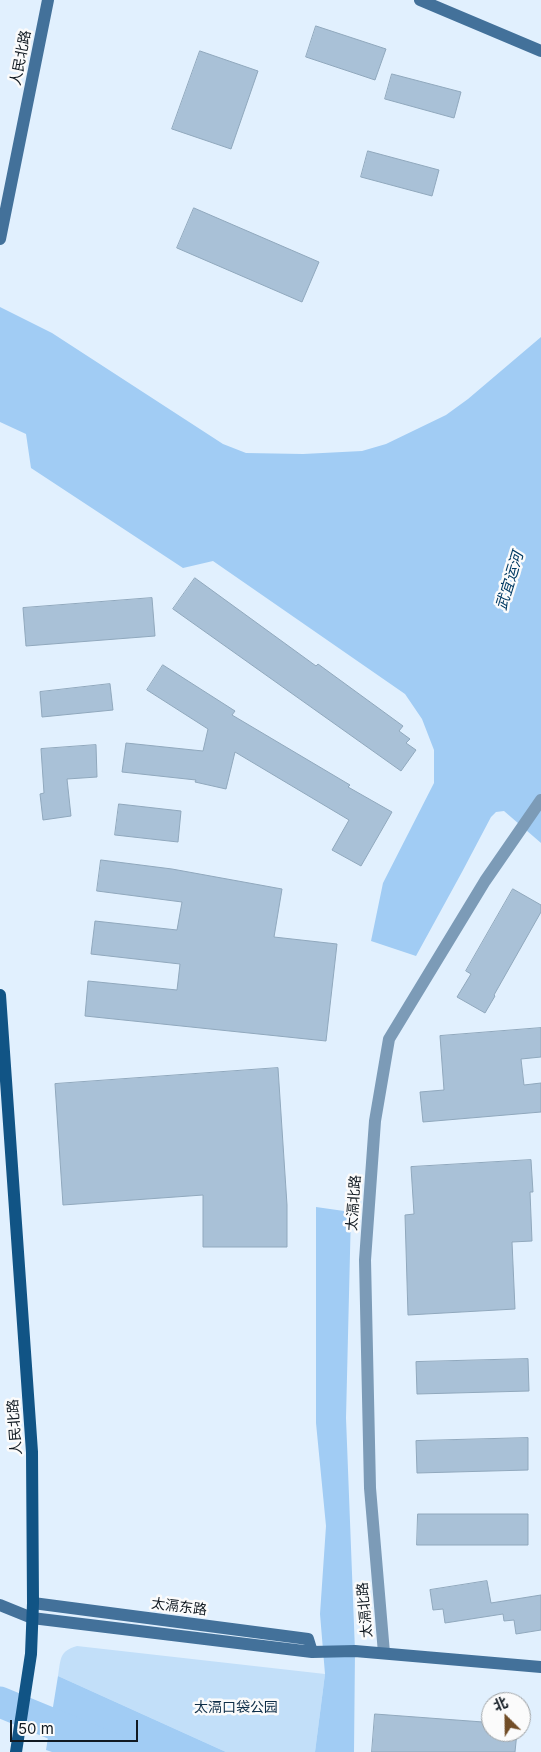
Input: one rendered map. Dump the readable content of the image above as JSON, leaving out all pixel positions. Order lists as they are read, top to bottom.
{
  "streets": {
    "main road": ["人民北路", "太滆东路"],
    "street": ["太滆北路"]
  },
  "crossings": [
    ["人民北路", "太滆东路"],
    ["太滆北路", "太滆东路"]
  ],
  "water": ["武宜运河"],
  "parks": ["太滆口袋公园"],
  "scale_bar": "50 m",
  "north": "top left"
}
